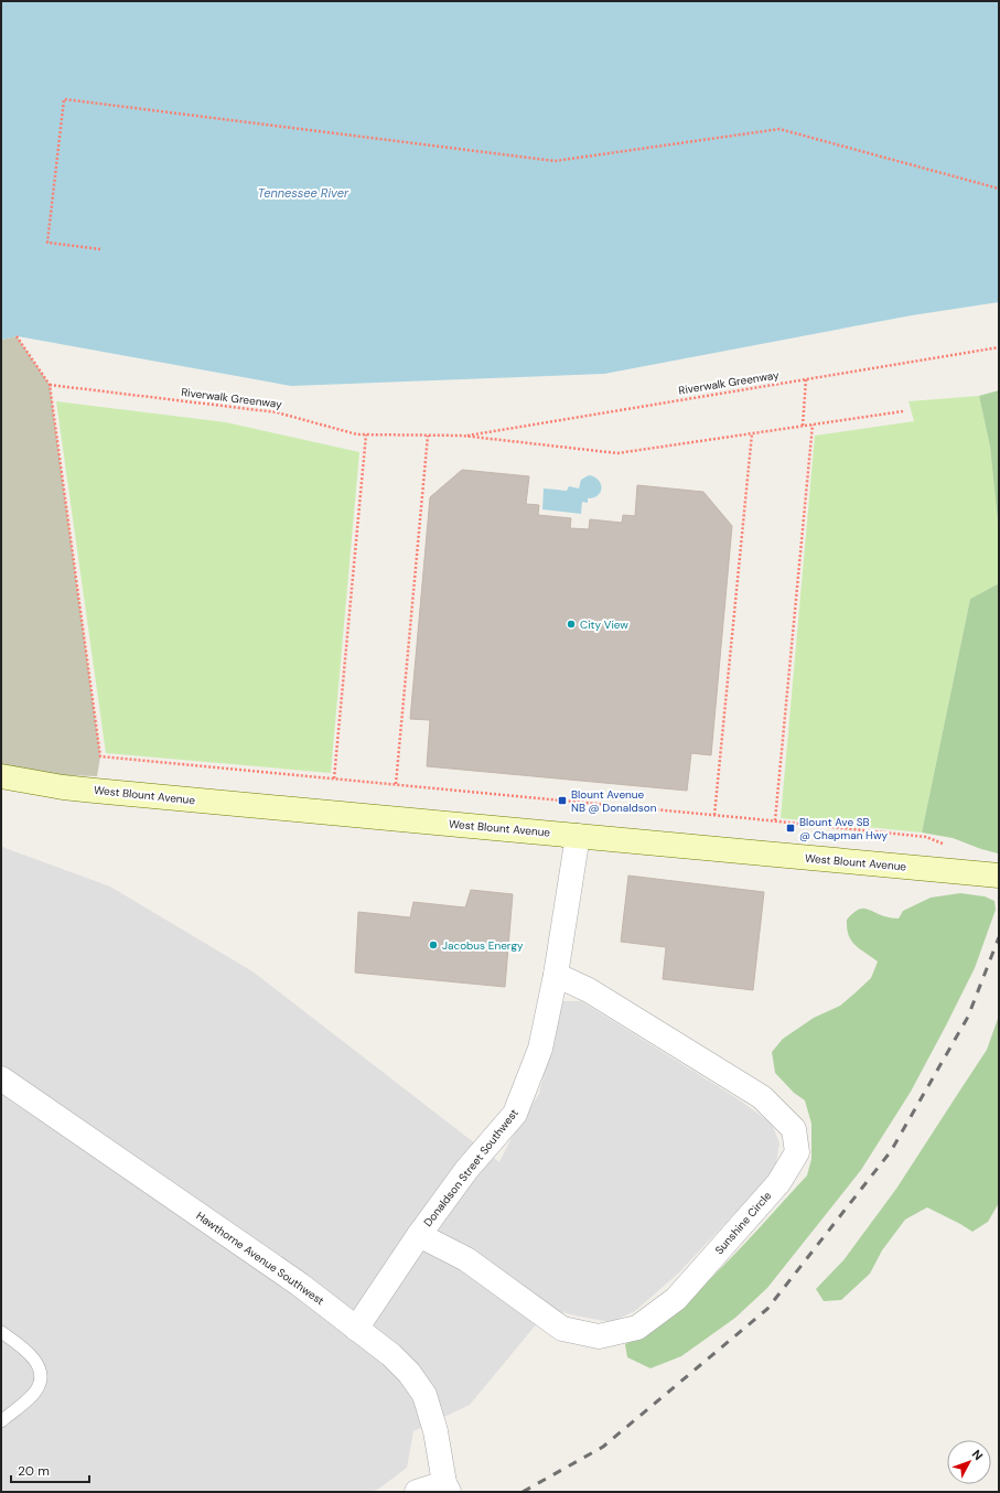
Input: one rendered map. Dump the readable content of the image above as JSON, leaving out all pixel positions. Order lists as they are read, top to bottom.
{
  "streets": {
    "street": [
      "West Blount Avenue",
      "Donaldson Street Southwest",
      "Sunshine Circle",
      "Hawthorne Avenue Southwest"
    ],
    "path": ["Riverwalk Greenway"]
  },
  "crossings": [
    ["West Blount Avenue", "Donaldson Street Southwest"],
    ["Donaldson Street Southwest", "Sunshine Circle"],
    ["Donaldson Street Southwest", "Hawthorne Avenue Southwest"]
  ],
  "water": ["Tennessee River"],
  "places": {
    "other": ["City View", "Jacobus Energy"],
    "transit": ["Blount Avenue NB @ Donaldson", "Blount Ave SB @ Chapman Hwy"]
  },
  "scale_bar": "20 m",
  "north": "top right"
}
